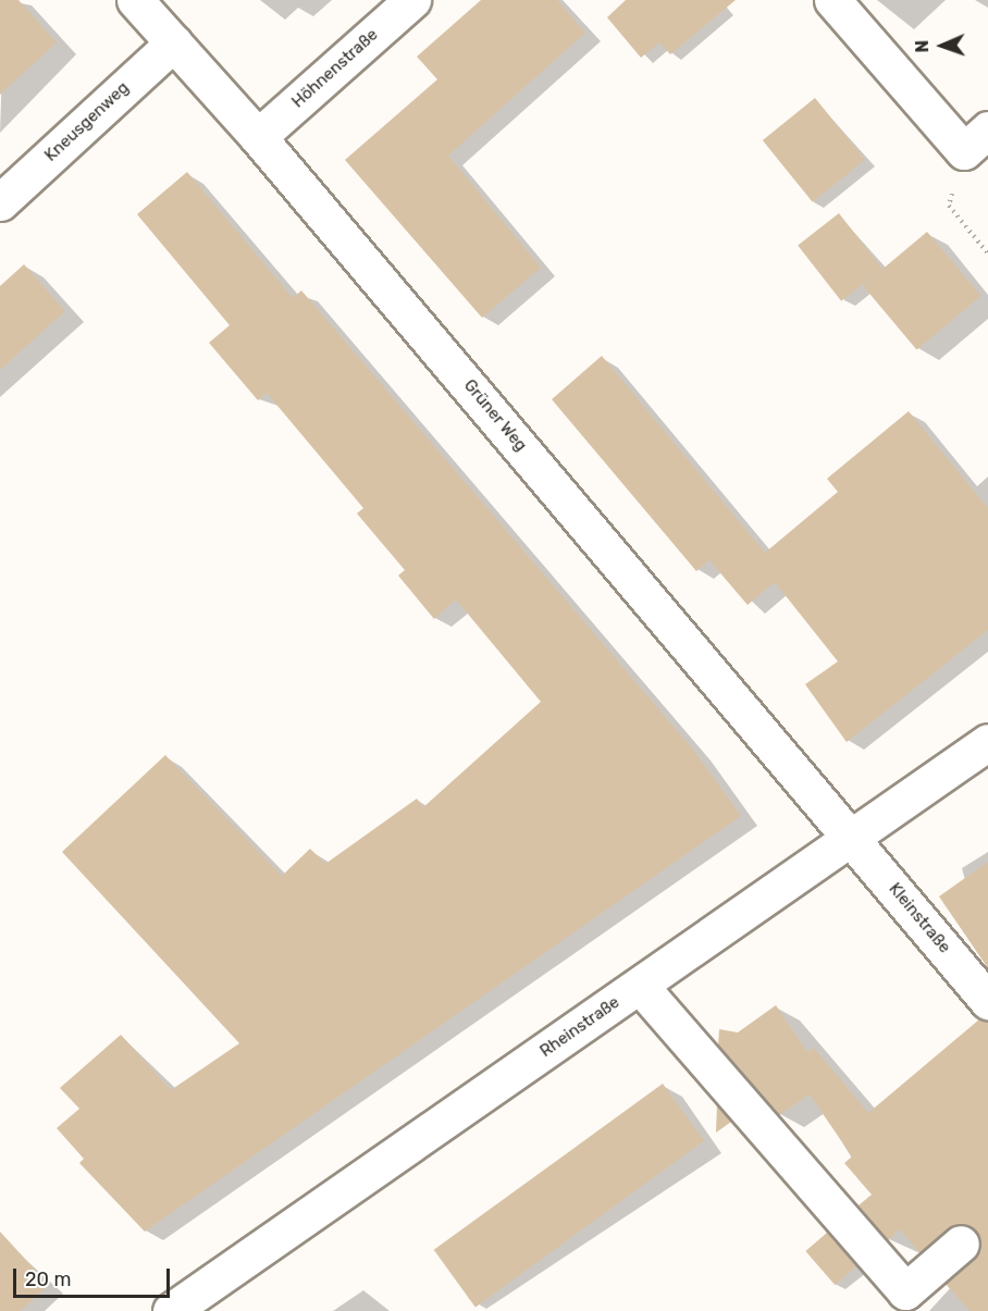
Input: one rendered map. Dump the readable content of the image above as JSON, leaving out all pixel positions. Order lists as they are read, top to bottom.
{
  "streets": {
    "street": [
      "Höhnenstraße",
      "Kneusgenweg",
      "Grüner Weg",
      "Kleinstraße",
      "Rheinstraße"
    ]
  },
  "crossings": [
    ["Höhnenstraße", "Grüner Weg"],
    ["Kneusgenweg", "Grüner Weg"],
    ["Grüner Weg", "Kleinstraße"],
    ["Grüner Weg", "Rheinstraße"],
    ["Kleinstraße", "Rheinstraße"]
  ],
  "scale_bar": "20 m",
  "north": "left"
}
